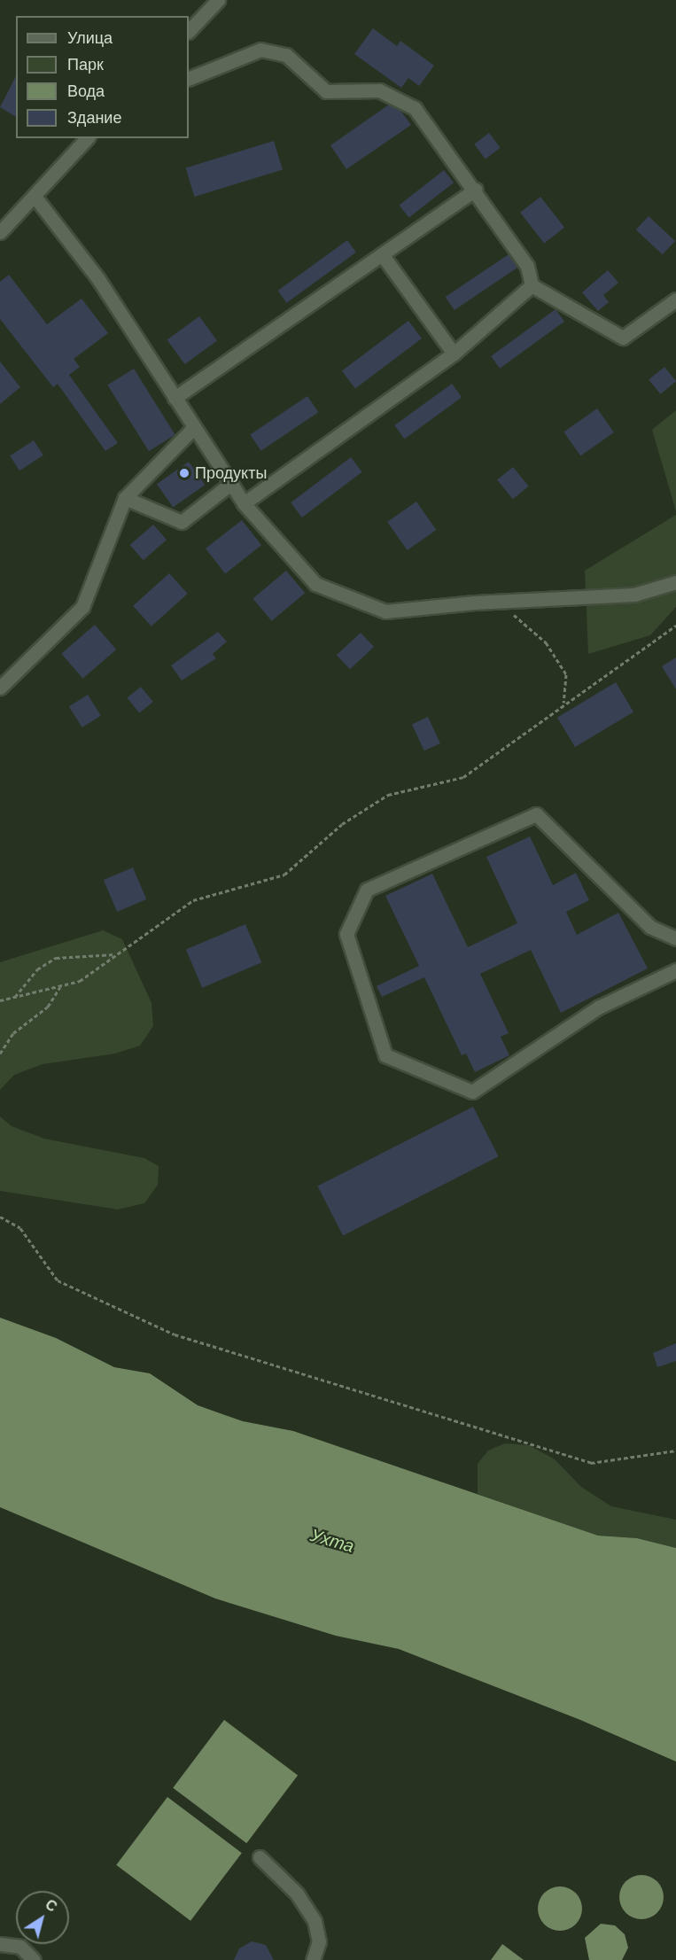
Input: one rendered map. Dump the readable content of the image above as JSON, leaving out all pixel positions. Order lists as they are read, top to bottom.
{
  "water": ["Ухта"],
  "places": ["Продукты"],
  "legend": [
    "Улица",
    "Парк",
    "Вода",
    "Здание"
  ],
  "north": "top right"
}
